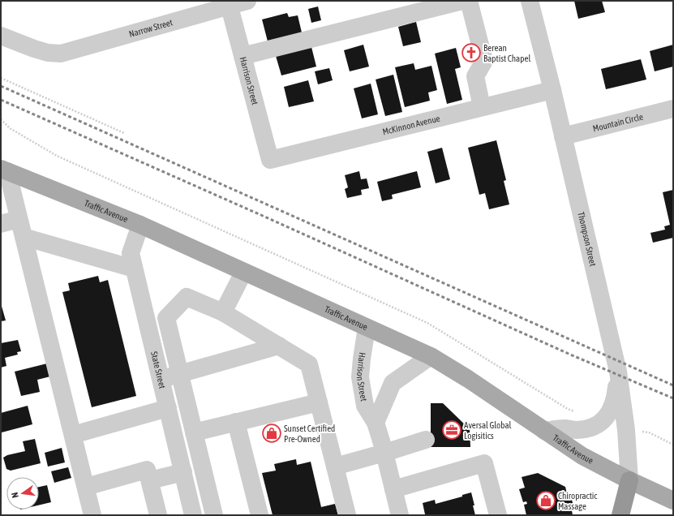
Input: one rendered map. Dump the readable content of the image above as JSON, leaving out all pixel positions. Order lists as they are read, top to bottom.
{
  "streets": {
    "main road": ["Traffic Avenue"],
    "street": [
      "Narrow Street",
      "Harrison Street",
      "Mountain Circle",
      "McKinnon Avenue",
      "Thompson Street",
      "State Street"
    ]
  },
  "crossings": [
    ["Narrow Street", "Harrison Street"],
    ["Harrison Street", "McKinnon Avenue"],
    ["Harrison Street", "Traffic Avenue"],
    ["Mountain Circle", "Thompson Street"],
    ["McKinnon Avenue", "Thompson Street"],
    ["Traffic Avenue", "Thompson Street"],
    ["Traffic Avenue", "State Street"]
  ],
  "places": {
    "church": ["Berean Baptist Chapel"],
    "office": ["Aversal Global Logisitics"],
    "shop": ["Sunset Certified Pre-Owned", "Chiropractic Massage"]
  },
  "north": "left"
}
